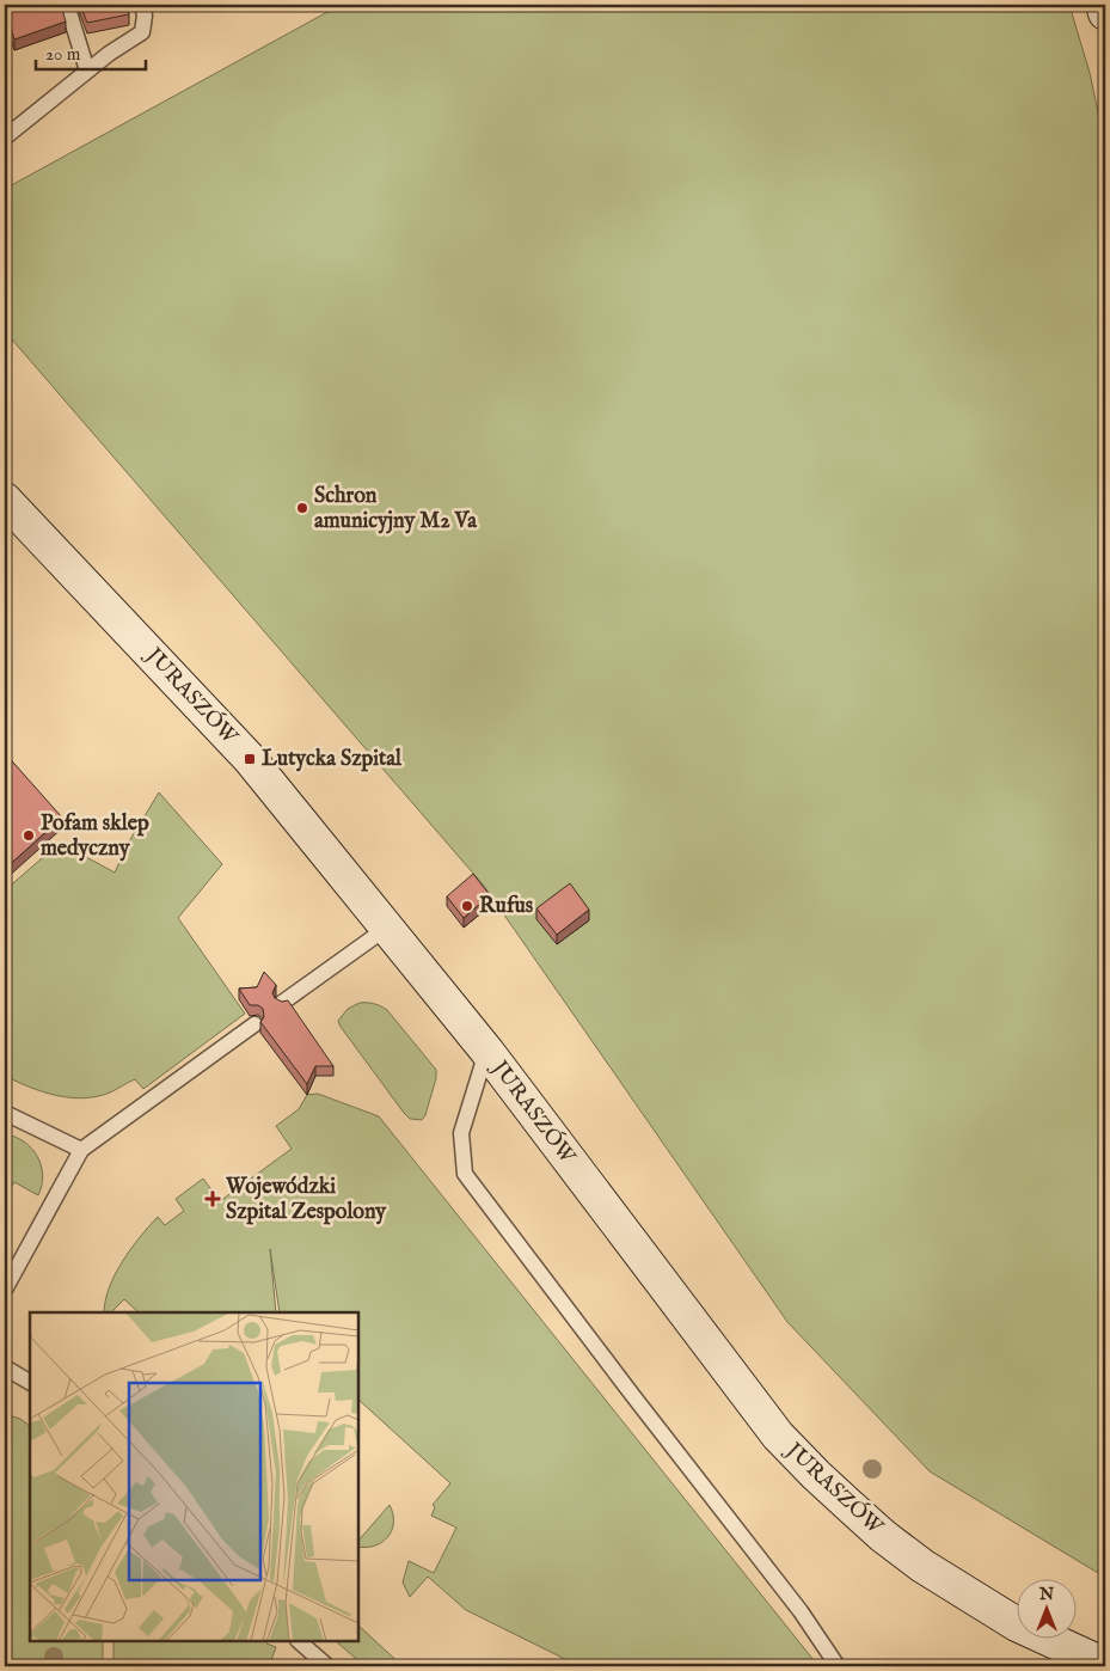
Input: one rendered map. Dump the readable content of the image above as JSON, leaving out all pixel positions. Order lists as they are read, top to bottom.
{
  "streets": {
    "street": ["JURASZÓW"]
  },
  "places": {
    "other": ["Schron amunicyjny M2 Va", "Pofam sklep medyczny", "Rufus"],
    "transit": ["Lutycka Szpital"],
    "health": ["Wojewódzki Szpital Zespolony"]
  },
  "scale_bar": "20 m",
  "north": "top"
}
